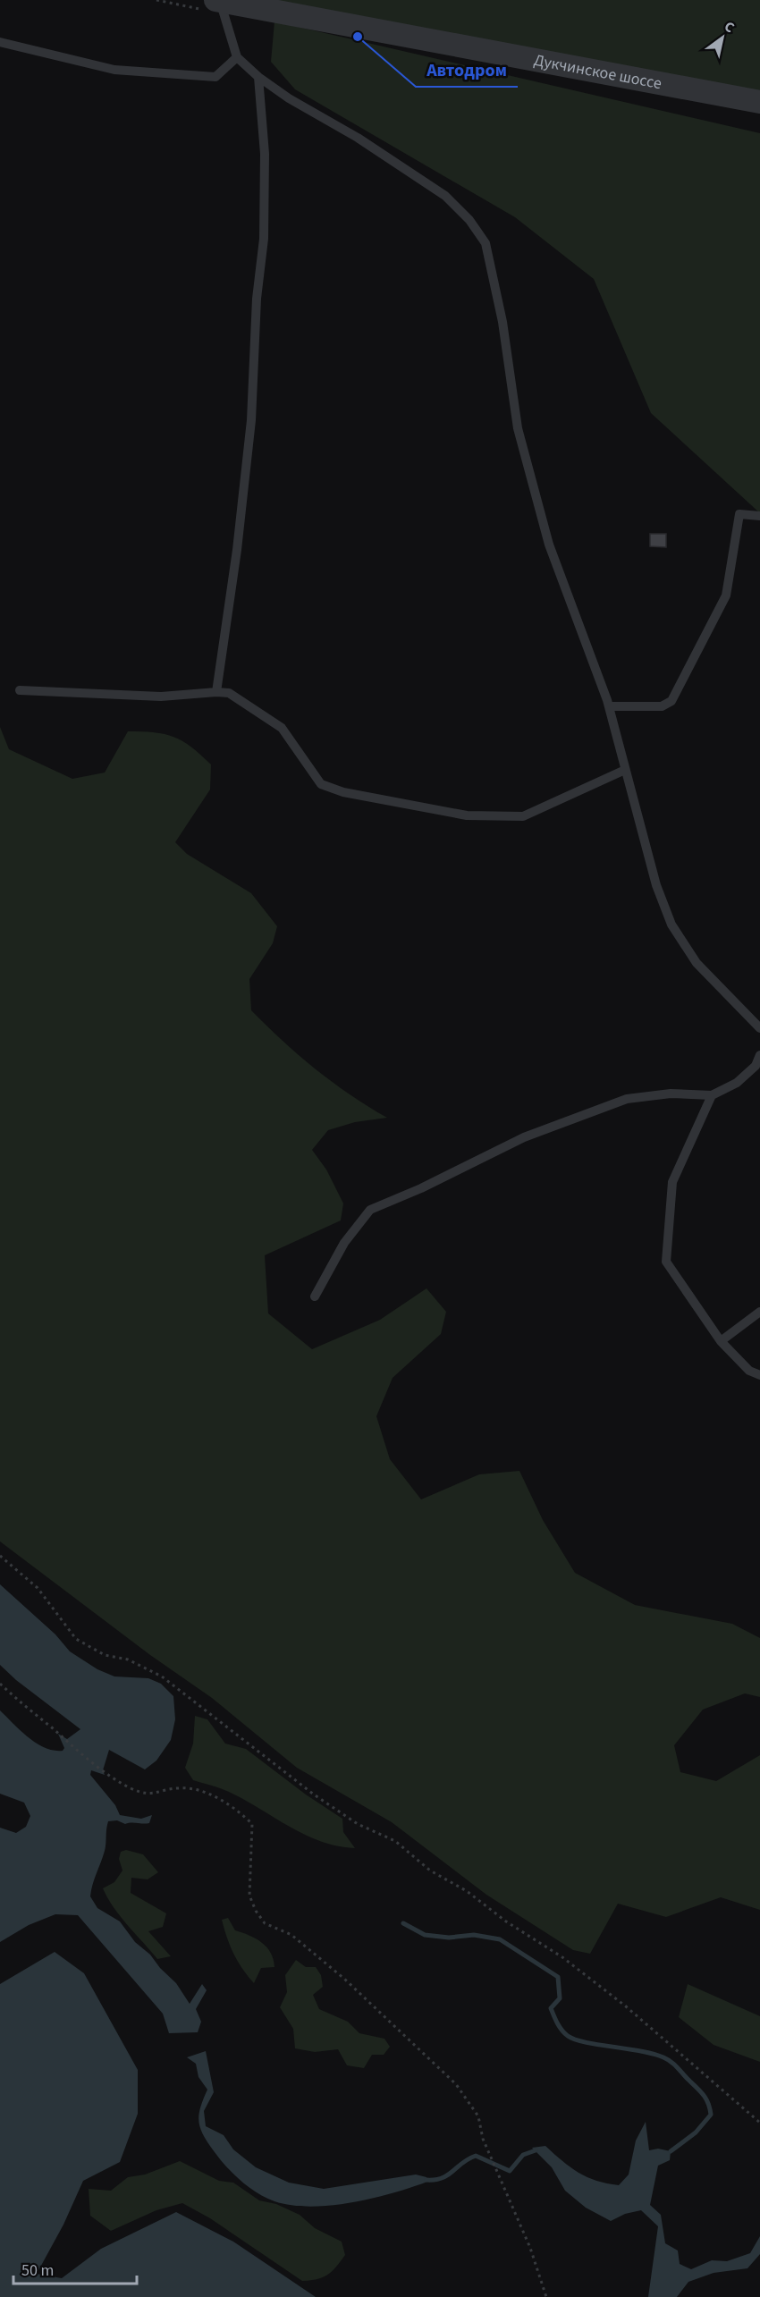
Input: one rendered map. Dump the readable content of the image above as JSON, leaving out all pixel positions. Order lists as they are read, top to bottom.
{
  "streets": {
    "street": ["Дукчинское шоссе"]
  },
  "places": ["Автодром"],
  "scale_bar": "50 m",
  "north": "top right"
}
